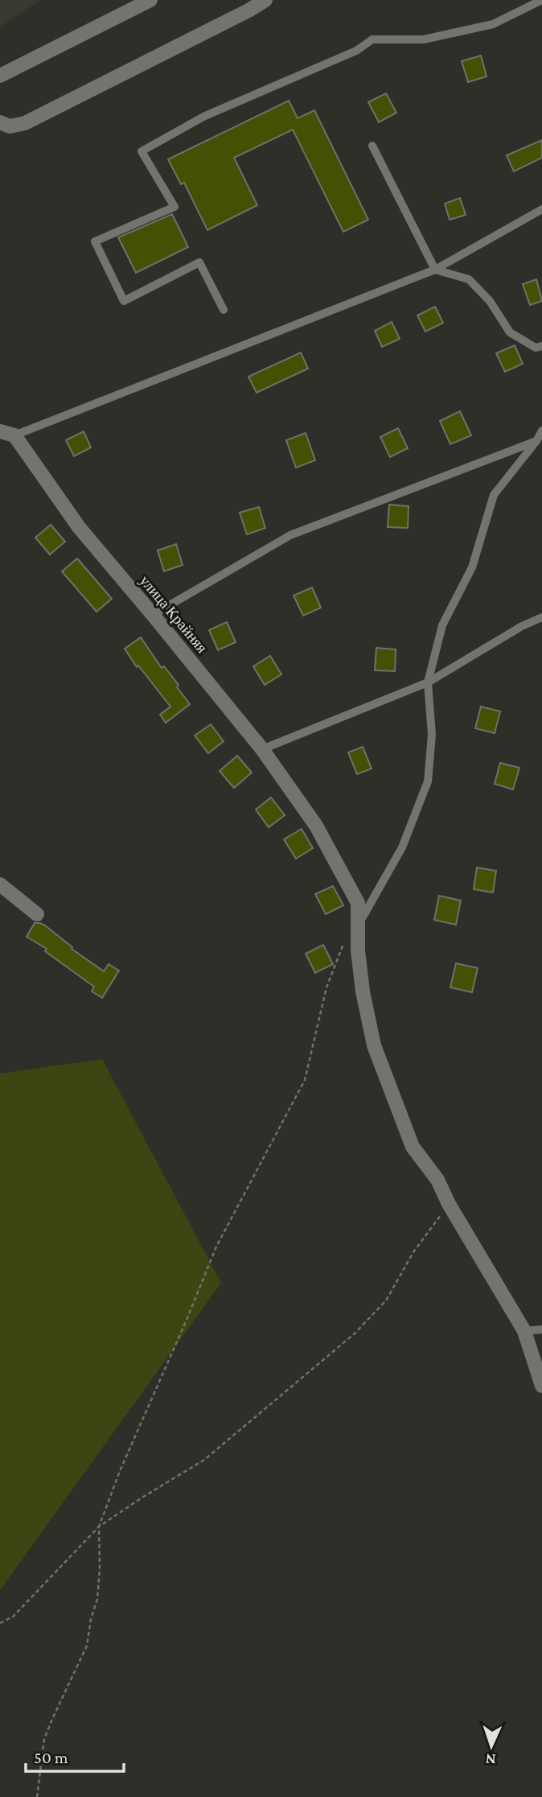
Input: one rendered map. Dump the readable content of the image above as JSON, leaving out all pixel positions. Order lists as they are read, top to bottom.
{
  "streets": {
    "street": ["улица Крайняя"]
  },
  "scale_bar": "50 m",
  "north": "bottom"
}
